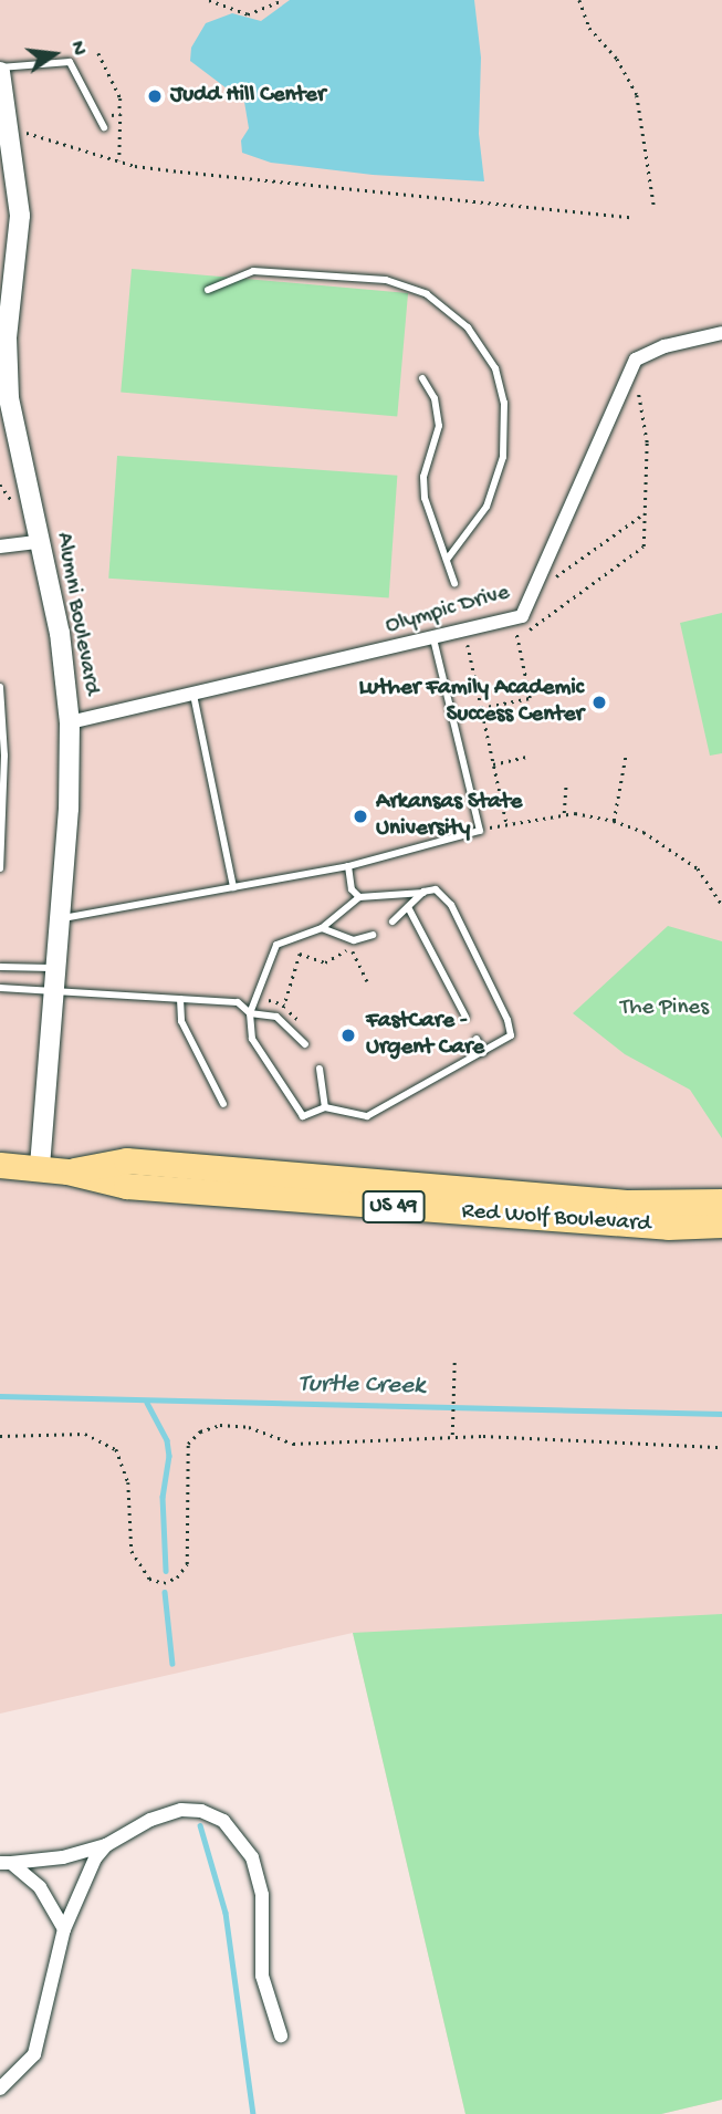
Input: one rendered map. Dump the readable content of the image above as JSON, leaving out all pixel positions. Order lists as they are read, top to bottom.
{
  "streets": {
    "highway": ["US 49", "Red Wolf Boulevard"],
    "street": ["Olympic Drive", "Alumni Boulevard"]
  },
  "crossings": [
    ["Olympic Drive", "Alumni Boulevard"],
    ["Alumni Boulevard", "Red Wolf Boulevard"]
  ],
  "water": ["Turtle Creek"],
  "parks": ["The Pines"],
  "places": [
    "Judd Hill Center",
    "Luther Family Academic Success Center",
    "Arkansas State University",
    "FastCare - Urgent Care"
  ],
  "north": "right"
}
